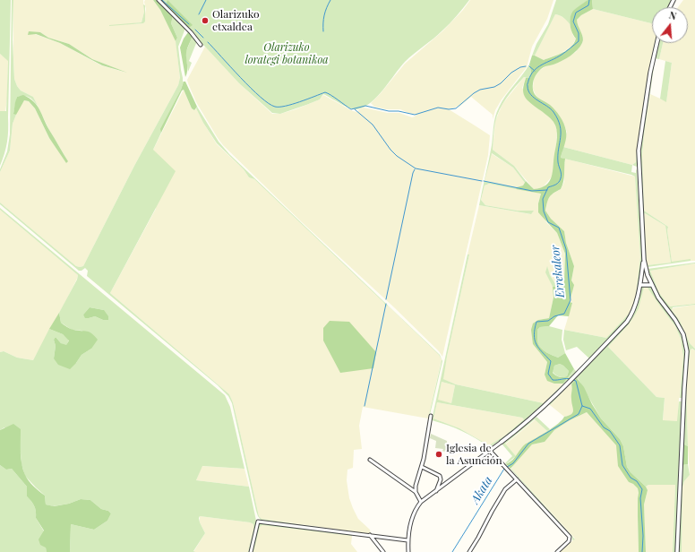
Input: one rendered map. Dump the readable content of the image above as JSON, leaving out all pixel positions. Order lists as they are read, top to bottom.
{
  "water": ["Errekaleor", "Akata"],
  "parks": ["Olarizuko lorategi botanikoa"],
  "places": ["Olarizuko etxaldea", "Iglesia de la Asunción"],
  "north": "top"
}
